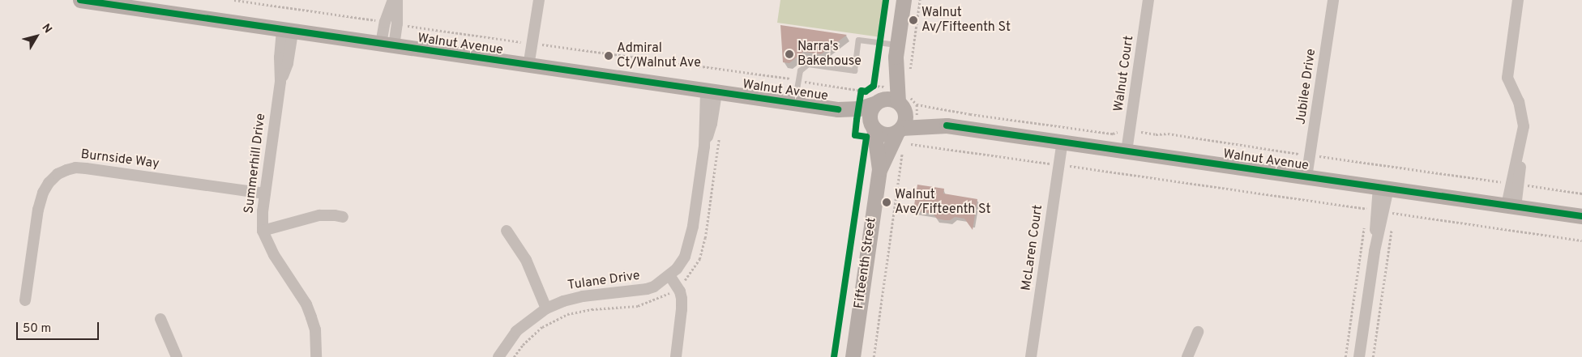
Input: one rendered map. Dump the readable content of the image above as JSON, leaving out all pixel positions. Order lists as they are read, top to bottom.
{
  "streets": {
    "street": [
      "Walnut Avenue",
      "Walnut Court",
      "Jubilee Drive",
      "Burnside Way",
      "Summerhill Drive",
      "McLaren Court",
      "Fifteenth Street",
      "Tulane Drive"
    ]
  },
  "crossings": [
    ["Walnut Avenue", "Walnut Court"],
    ["Walnut Avenue", "Jubilee Drive"],
    ["Walnut Avenue", "Summerhill Drive"],
    ["Walnut Avenue", "McLaren Court"],
    ["Walnut Avenue", "Fifteenth Street"],
    ["Walnut Avenue", "Tulane Drive"],
    ["Burnside Way", "Summerhill Drive"]
  ],
  "places": [
    "Walnut Av/Fifteenth St",
    "Narra's Bakehouse",
    "Admiral Ct/Walnut Ave",
    "Walnut Ave/Fifteenth St"
  ],
  "scale_bar": "50 m",
  "north": "top right"
}
